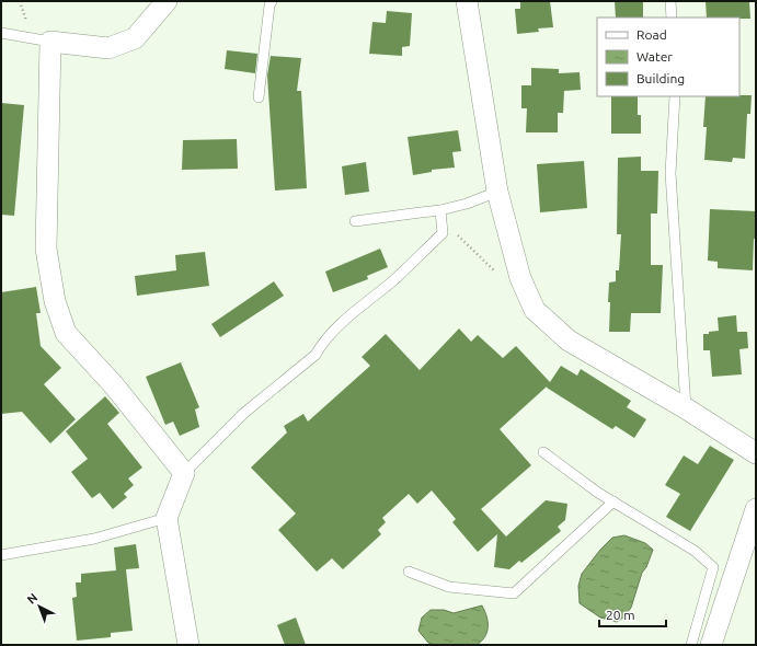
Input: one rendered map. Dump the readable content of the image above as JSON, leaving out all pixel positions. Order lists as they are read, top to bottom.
{
  "legend": ["Road", "Water", "Building"],
  "scale_bar": "20 m",
  "north": "top left"
}
